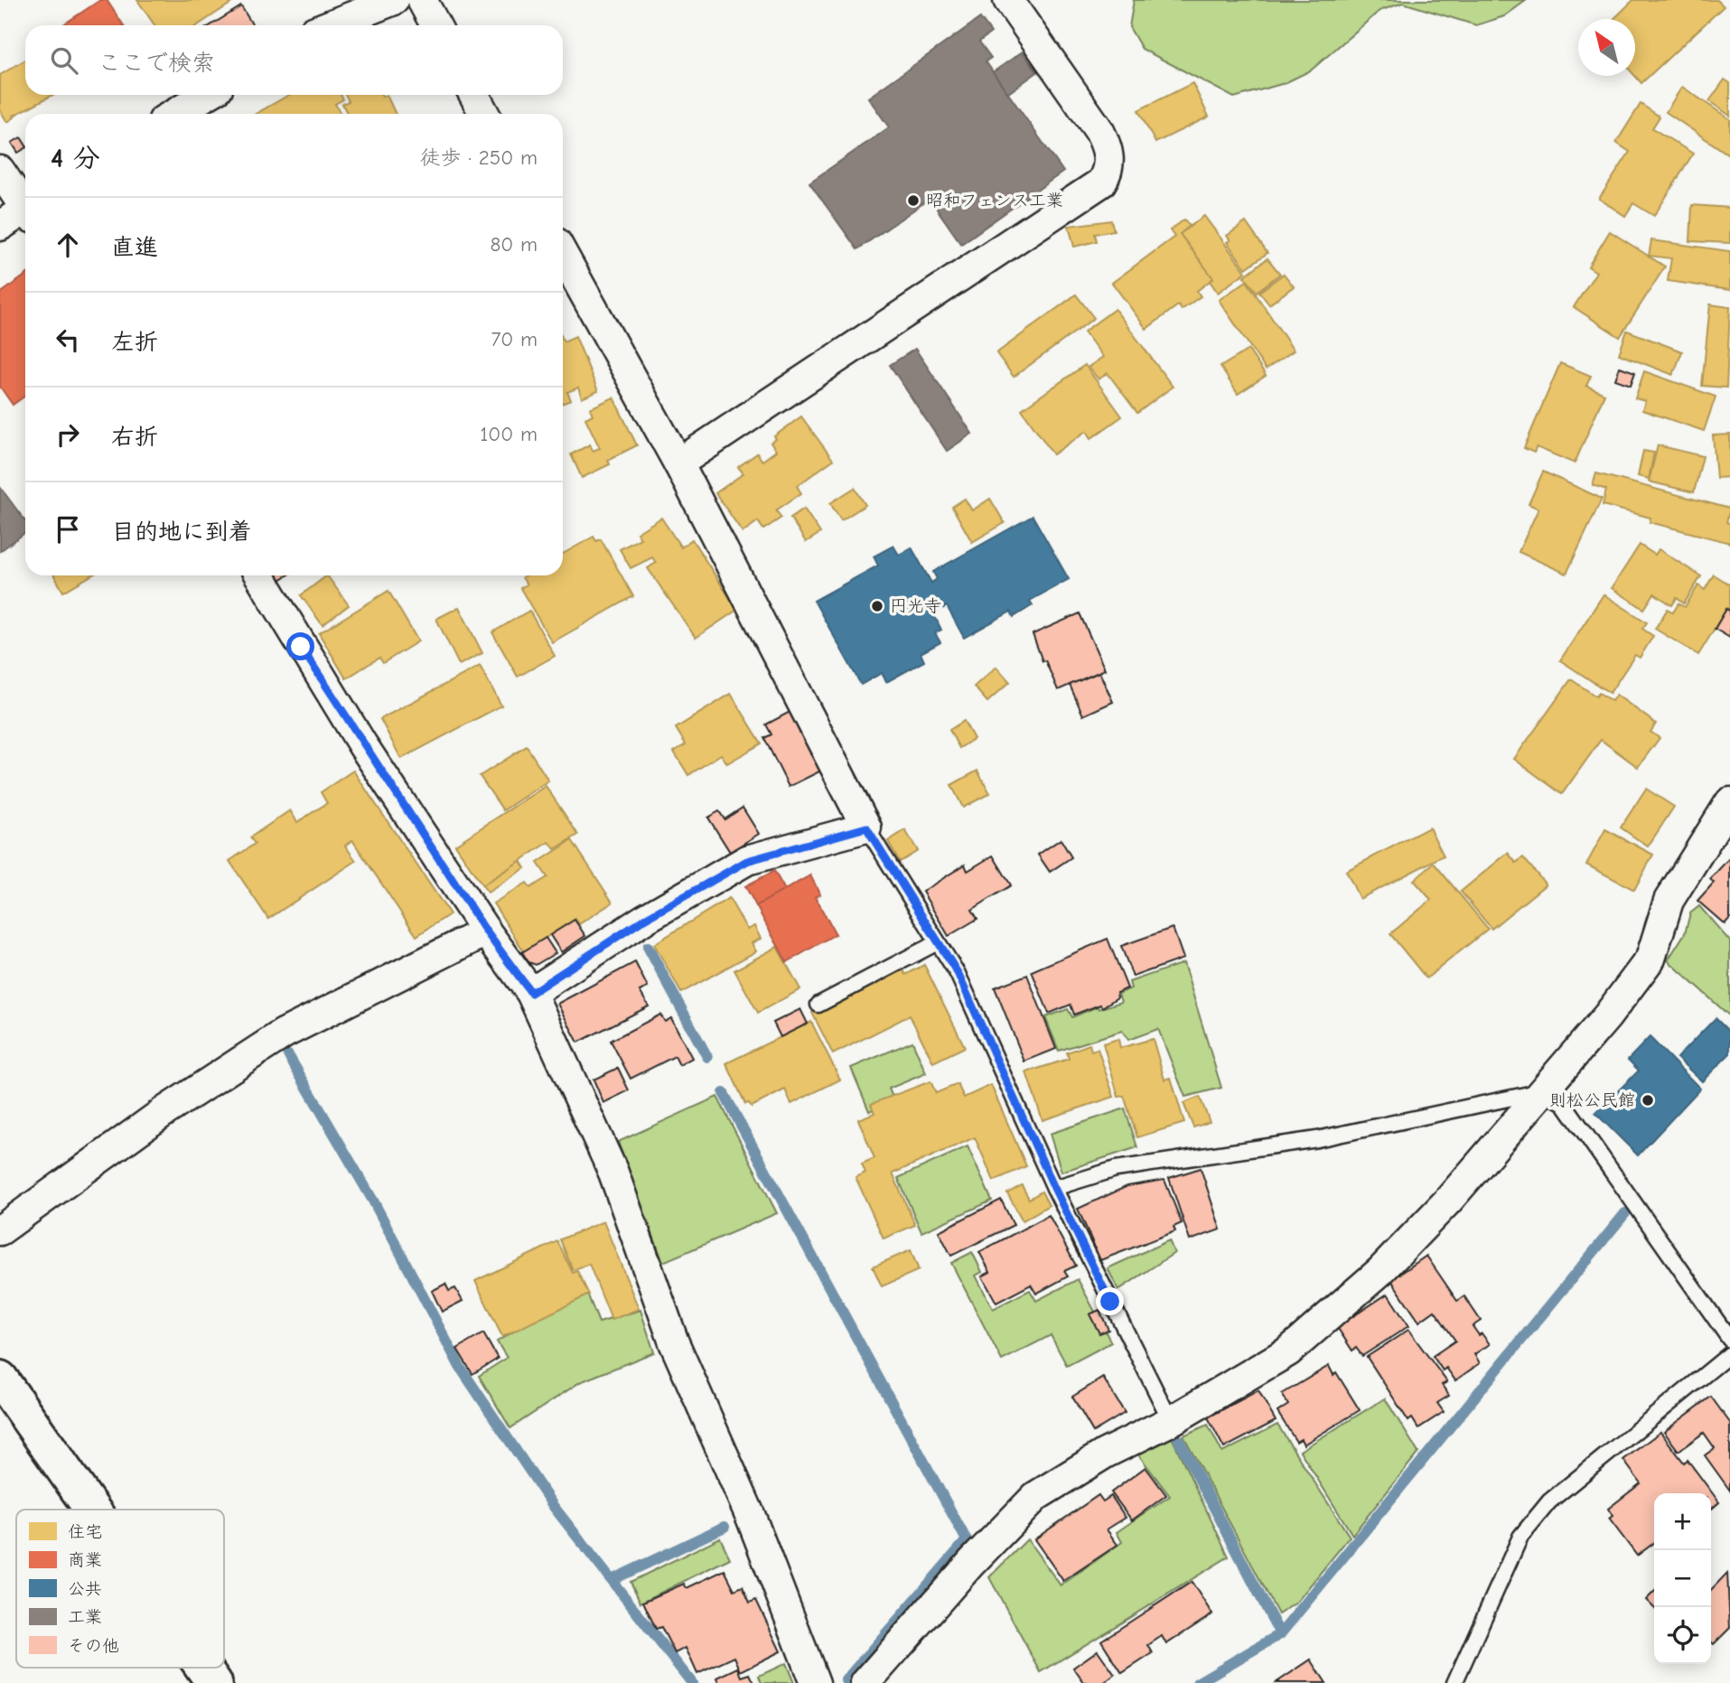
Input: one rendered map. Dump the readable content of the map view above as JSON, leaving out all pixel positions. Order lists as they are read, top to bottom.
{
  "places": ["昭和フェンス工業", "円光寺", "則松公民館"],
  "legend": [
    "住宅",
    "商業",
    "公共",
    "工業",
    "その他"
  ],
  "north": "top left",
  "page": {
    "search": "ここで検索",
    "heading": ["4 分", "徒歩 · 250 m"],
    "list": [
      ["直進", "80 m"],
      ["左折", "70 m"],
      ["右折", "100 m"],
      "目的地に到着"
    ],
    "map_buttons": ["+", "−"]
  }
}
